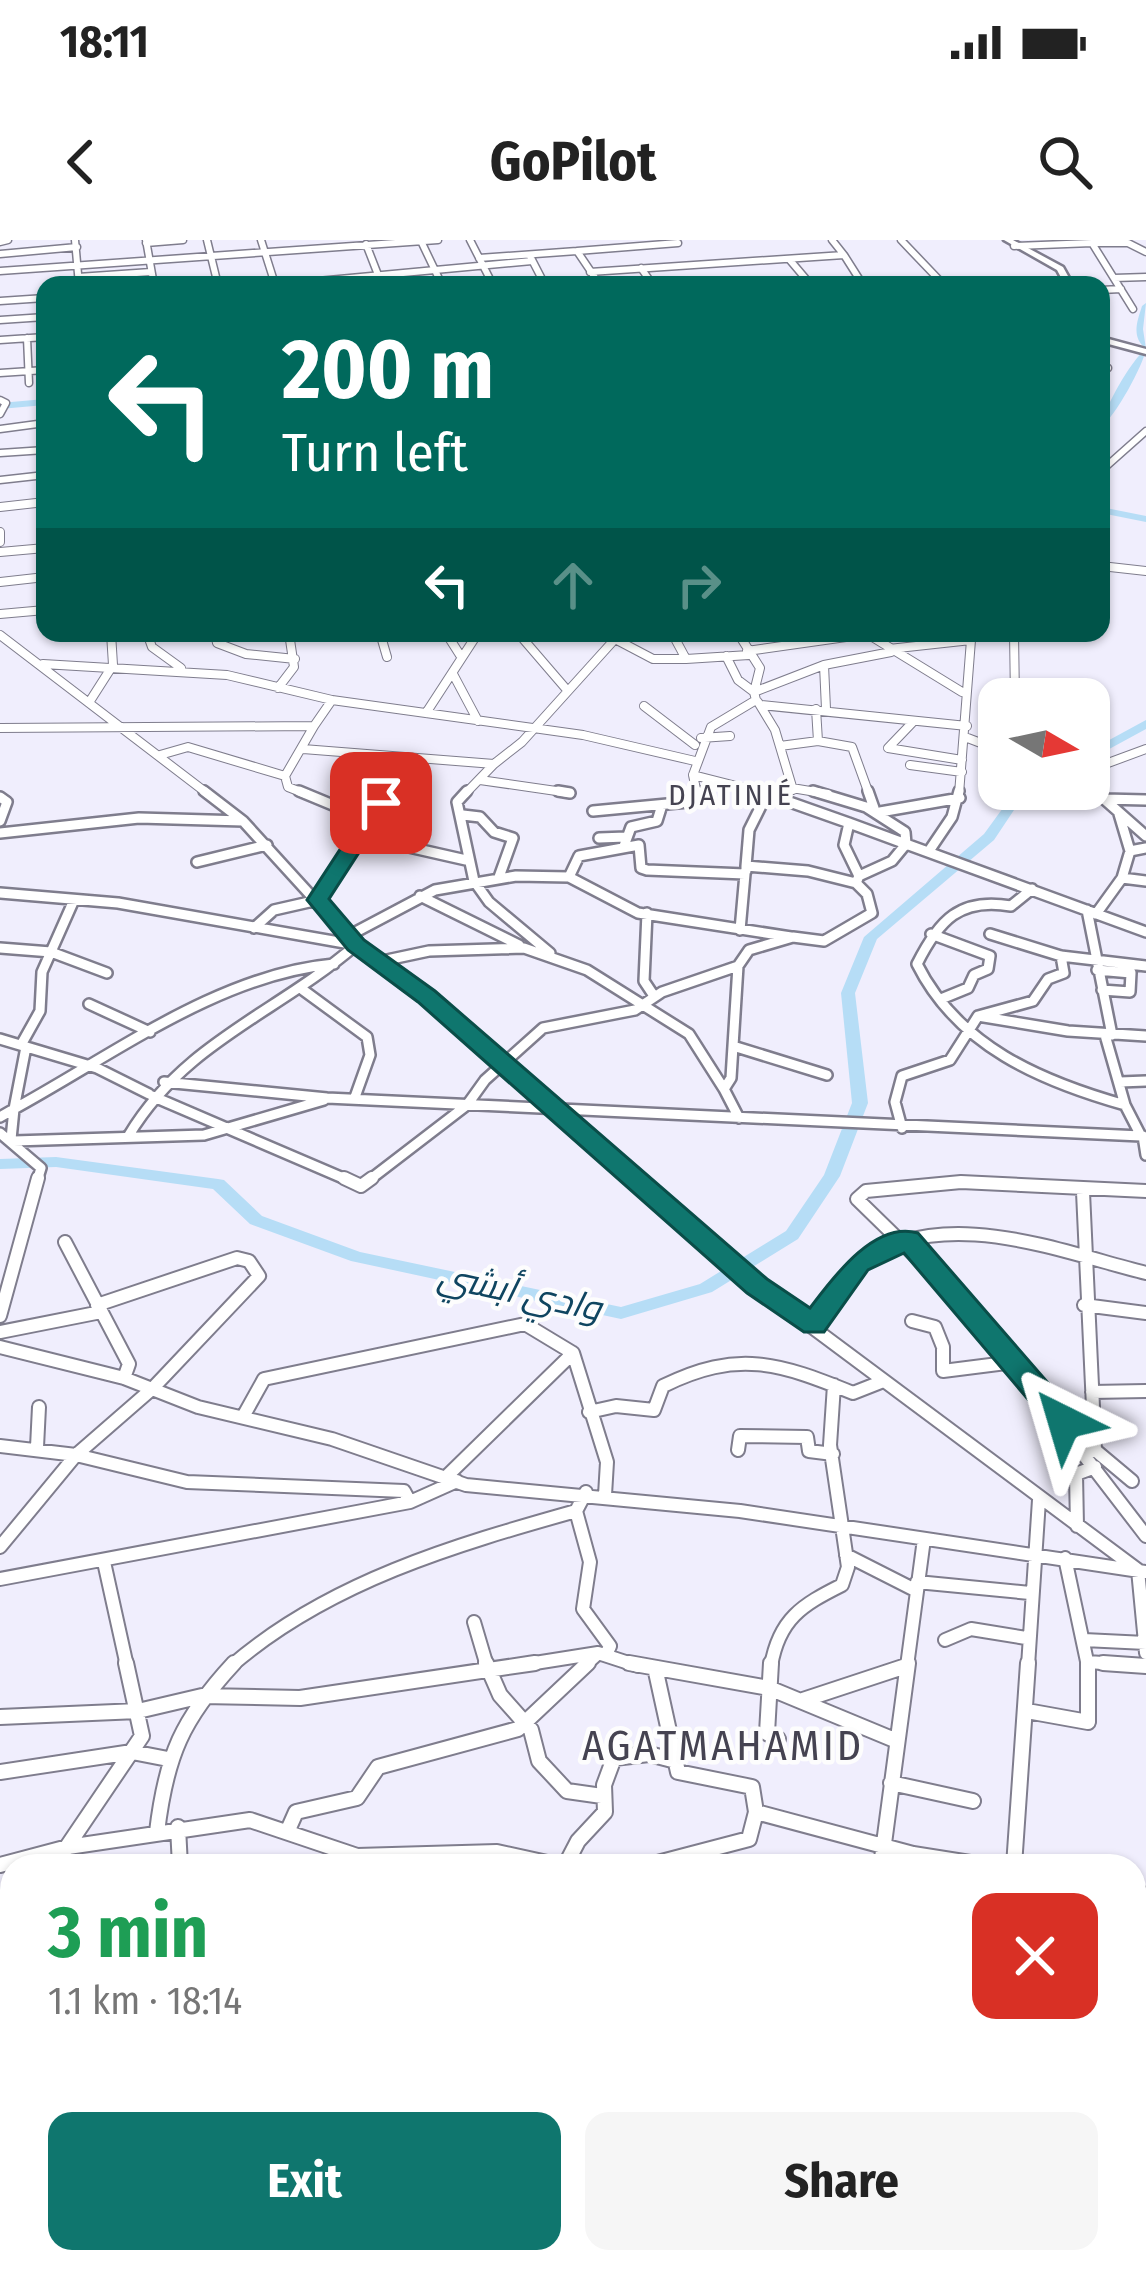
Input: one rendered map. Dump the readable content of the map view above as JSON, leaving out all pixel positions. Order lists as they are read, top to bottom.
{
  "districts": ["DJATINIÉ", "AGATMAHAMID"],
  "water": ["وادي أبشي"],
  "north": "right",
  "page": {
    "status": "18:11",
    "header": "GoPilot",
    "turn": ["200 m", "Turn left"],
    "heading": ["3 min", "1.1 km · 18:14"],
    "buttons": ["Exit", "Share"]
  }
}
